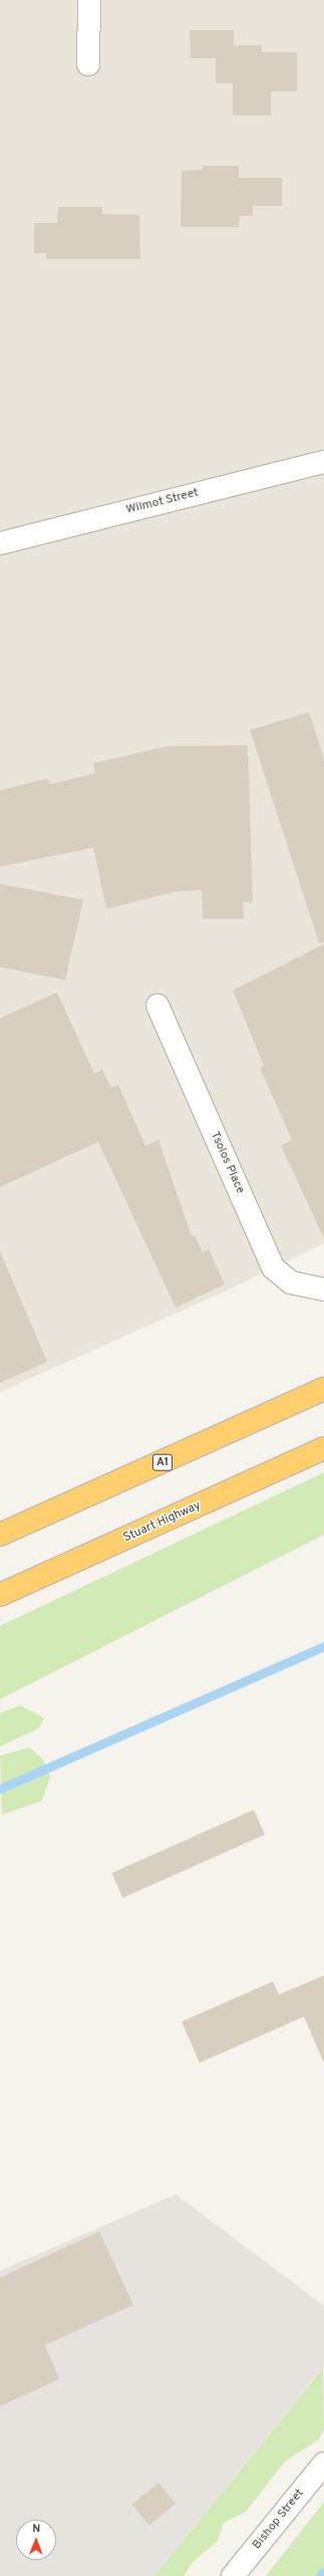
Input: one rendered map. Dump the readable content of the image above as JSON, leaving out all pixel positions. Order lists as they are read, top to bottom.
{
  "streets": {
    "highway": ["A1", "Stuart Highway"],
    "street": ["Wilmot Street", "Tsolos Place", "Bishop Street"]
  },
  "north": "top"
}
